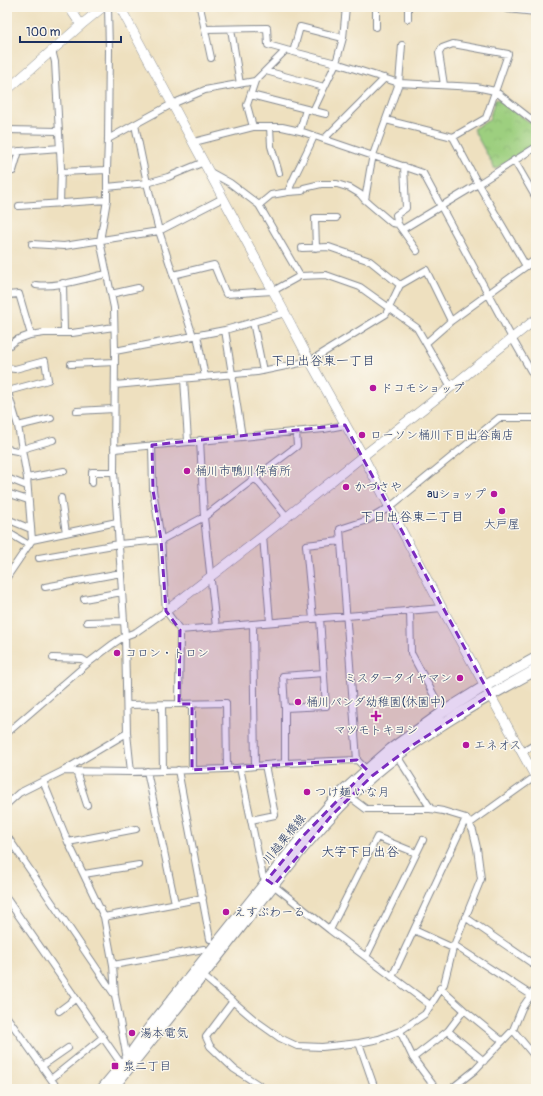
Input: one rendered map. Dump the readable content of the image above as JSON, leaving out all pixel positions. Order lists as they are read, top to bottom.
{
  "streets": {
    "main road": ["川越栗橋線"]
  },
  "districts": ["下日出谷東一丁目", "下日出谷東二丁目", "大字下日出谷"],
  "places": {
    "other": [
      "ドコモショップ",
      "ローソン桶川下日出谷南店",
      "桶川市鴨川保育所",
      "かづさや",
      "auショップ",
      "大戸屋",
      "コロン・トロン",
      "ミスタータイヤマン",
      "桶川パンダ幼稚園(休園中)",
      "エネオス",
      "つけ麺 いな月",
      "えすぷわーる",
      "湯本電気"
    ],
    "health": ["マツモトキヨシ"],
    "transit": ["泉二丁目"]
  },
  "scale_bar": "100 m"
}
